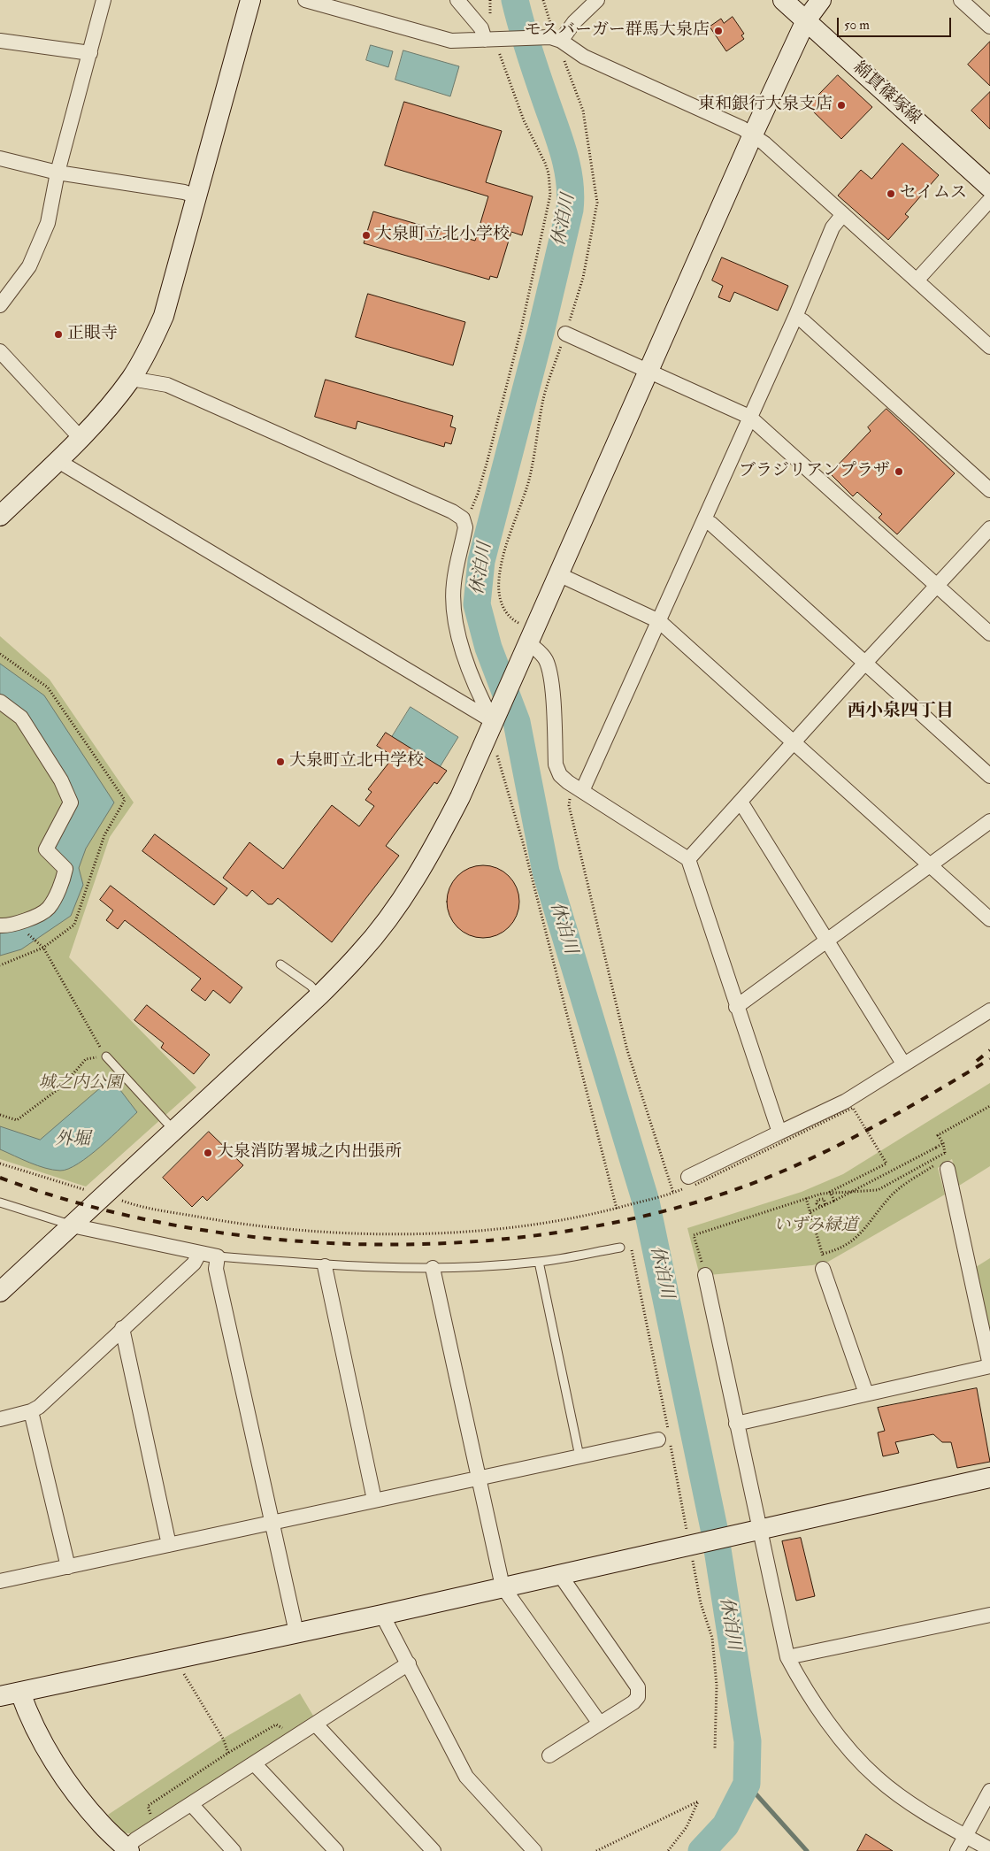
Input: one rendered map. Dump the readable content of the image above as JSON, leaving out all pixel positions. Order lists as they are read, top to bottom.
{
  "streets": {
    "street": ["綿貫篠塚線"]
  },
  "districts": ["西小泉四丁目"],
  "water": ["休泊川", "外堀"],
  "parks": ["城之内公園", "いずみ緑道"],
  "places": [
    "モスバーガー群馬大泉店",
    "東和銀行大泉支店",
    "セイムス",
    "大泉町立北小学校",
    "正眼寺",
    "ブラジリアンプラザ",
    "大泉町立北中学校",
    "大泉消防署城之内出張所"
  ],
  "scale_bar": "50 m"
}
